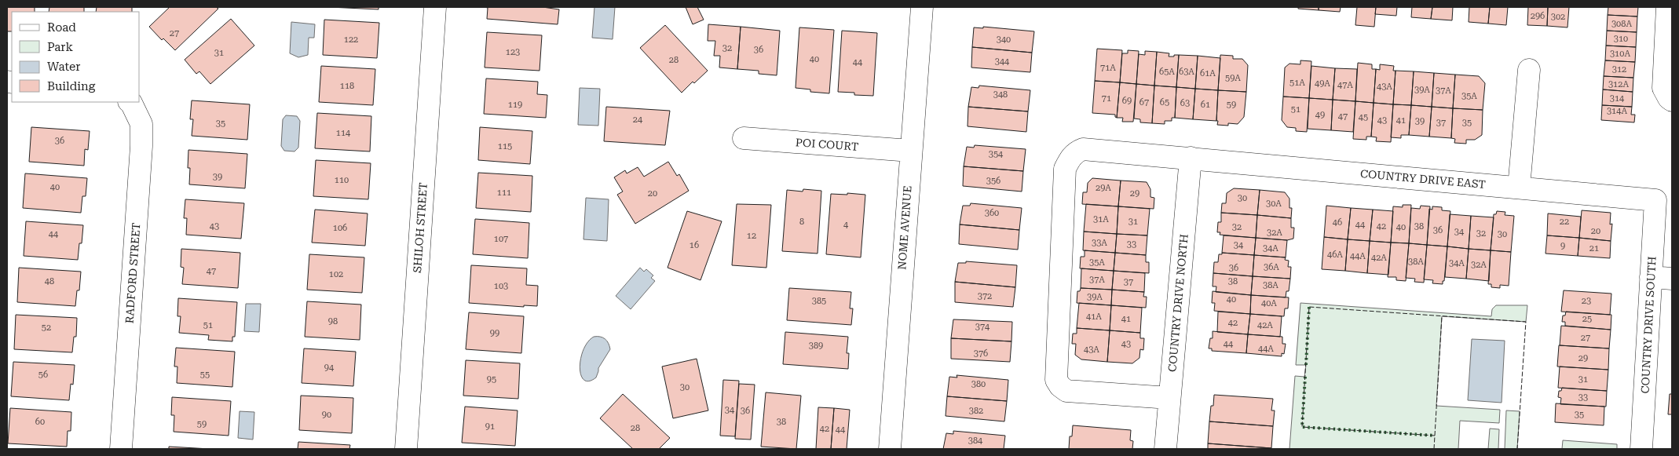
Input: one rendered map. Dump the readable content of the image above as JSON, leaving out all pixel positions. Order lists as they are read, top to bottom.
{
  "streets": {
    "street": [
      "POI COURT",
      "COUNTRY DRIVE EAST",
      "SHILOH STREET",
      "NOME AVENUE",
      "RADFORD STREET",
      "COUNTRY DRIVE NORTH",
      "COUNTRY DRIVE SOUTH"
    ]
  },
  "crossings": [
    ["POI COURT", "NOME AVENUE"],
    ["COUNTRY DRIVE EAST", "COUNTRY DRIVE NORTH"],
    ["COUNTRY DRIVE EAST", "COUNTRY DRIVE SOUTH"]
  ],
  "house_numbers": [
    "296",
    "302",
    "308A",
    "27",
    "310",
    "122",
    "340",
    "32",
    "36",
    "123",
    "31",
    "310A",
    "40",
    "28",
    "344",
    "44",
    "71A",
    "312",
    "65A",
    "63A",
    "61A",
    "59A",
    "51A",
    "49A",
    "312A",
    "47A",
    "118",
    "43A",
    "39A",
    "37A",
    "348",
    "35A",
    "71",
    "314",
    "69",
    "67",
    "65",
    "63",
    "119",
    "61",
    "59",
    "51",
    "314A",
    "49",
    "47",
    "45",
    "24",
    "43",
    "41",
    "39",
    "37",
    "35",
    "35",
    "114",
    "36",
    "115",
    "354",
    "39",
    "110",
    "356",
    "40",
    "29A",
    "111",
    "20",
    "29",
    "30",
    "30A",
    "360",
    "31A",
    "8",
    "31",
    "22",
    "46",
    "4",
    "44",
    "43",
    "42",
    "38",
    "32",
    "40",
    "106",
    "36",
    "20",
    "34",
    "32A",
    "32",
    "44",
    "30",
    "12",
    "107",
    "33A",
    "33",
    "16",
    "34",
    "9",
    "34A",
    "21",
    "46A",
    "44A",
    "42A",
    "38A",
    "35A",
    "34A",
    "32A",
    "36A",
    "36",
    "47",
    "102",
    "37A",
    "48",
    "38",
    "37",
    "38A",
    "103",
    "372",
    "39A",
    "40",
    "385",
    "23",
    "40A",
    "41A",
    "41",
    "25",
    "98",
    "42",
    "51",
    "42A",
    "374",
    "52",
    "99",
    "27",
    "43",
    "44",
    "389",
    "44A",
    "43A",
    "376",
    "29",
    "94",
    "56",
    "55",
    "95",
    "31",
    "380",
    "30",
    "33",
    "34",
    "36",
    "382",
    "90",
    "35",
    "60",
    "38",
    "59",
    "91",
    "28",
    "42",
    "44",
    "384"
  ],
  "legend": [
    "Road",
    "Park",
    "Water",
    "Building"
  ]
}
